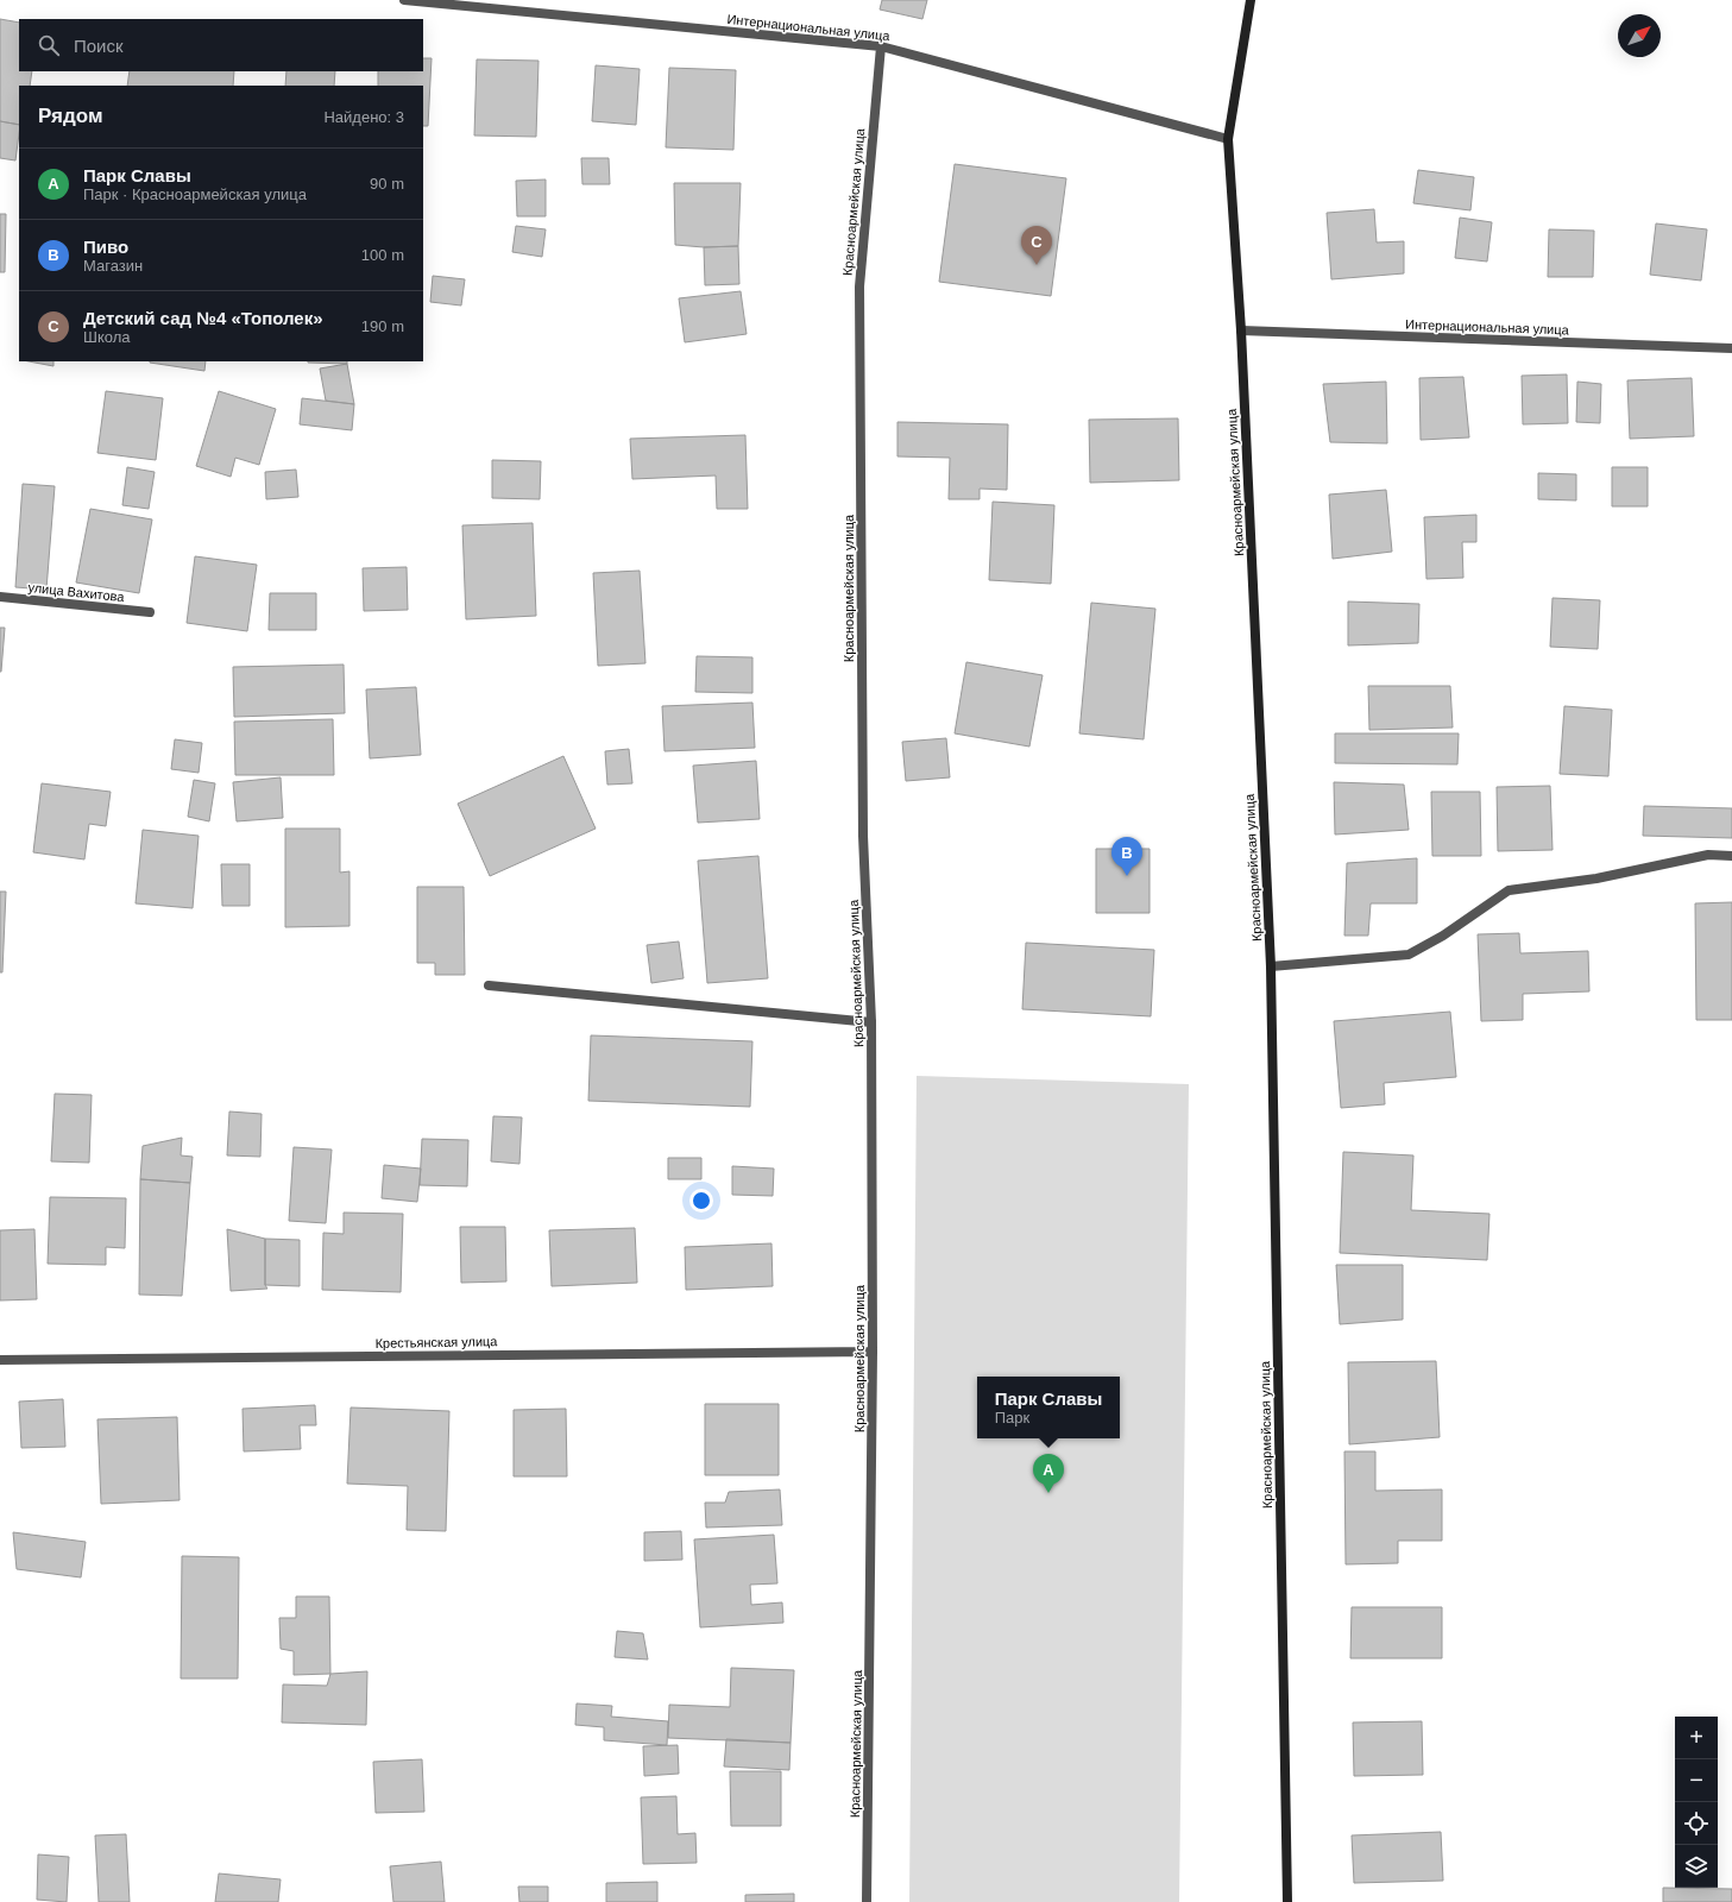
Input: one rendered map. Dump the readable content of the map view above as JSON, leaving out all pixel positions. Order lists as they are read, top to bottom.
{
  "streets": {
    "main road": ["Красноармейская улица"],
    "street": ["Интернациональная улица", "улица Вахитова", "Крестьянская улица"]
  },
  "crossings": [
    ["Интернациональная улица", "Красноармейская улица"],
    ["Красноармейская улица", "Крестьянская улица"]
  ],
  "north": "top right",
  "page": {
    "search": "Поиск",
    "heading": ["Рядом", "Найдено: 3"],
    "list": [
      {
        "mark": "A",
        "name": "Парк Славы",
        "note": "Парк · Красноармейская улица",
        "value": "90 m"
      },
      {
        "mark": "B",
        "name": "Пиво",
        "note": "Магазин",
        "value": "100 m"
      },
      {
        "mark": "C",
        "name": "Детский сад №4 «Тополек»",
        "note": "Школа",
        "value": "190 m"
      }
    ],
    "pins": ["C", "B", "A"],
    "popup": ["Парк Славы", "Парк"],
    "map_buttons": ["+", "−"]
  }
}
